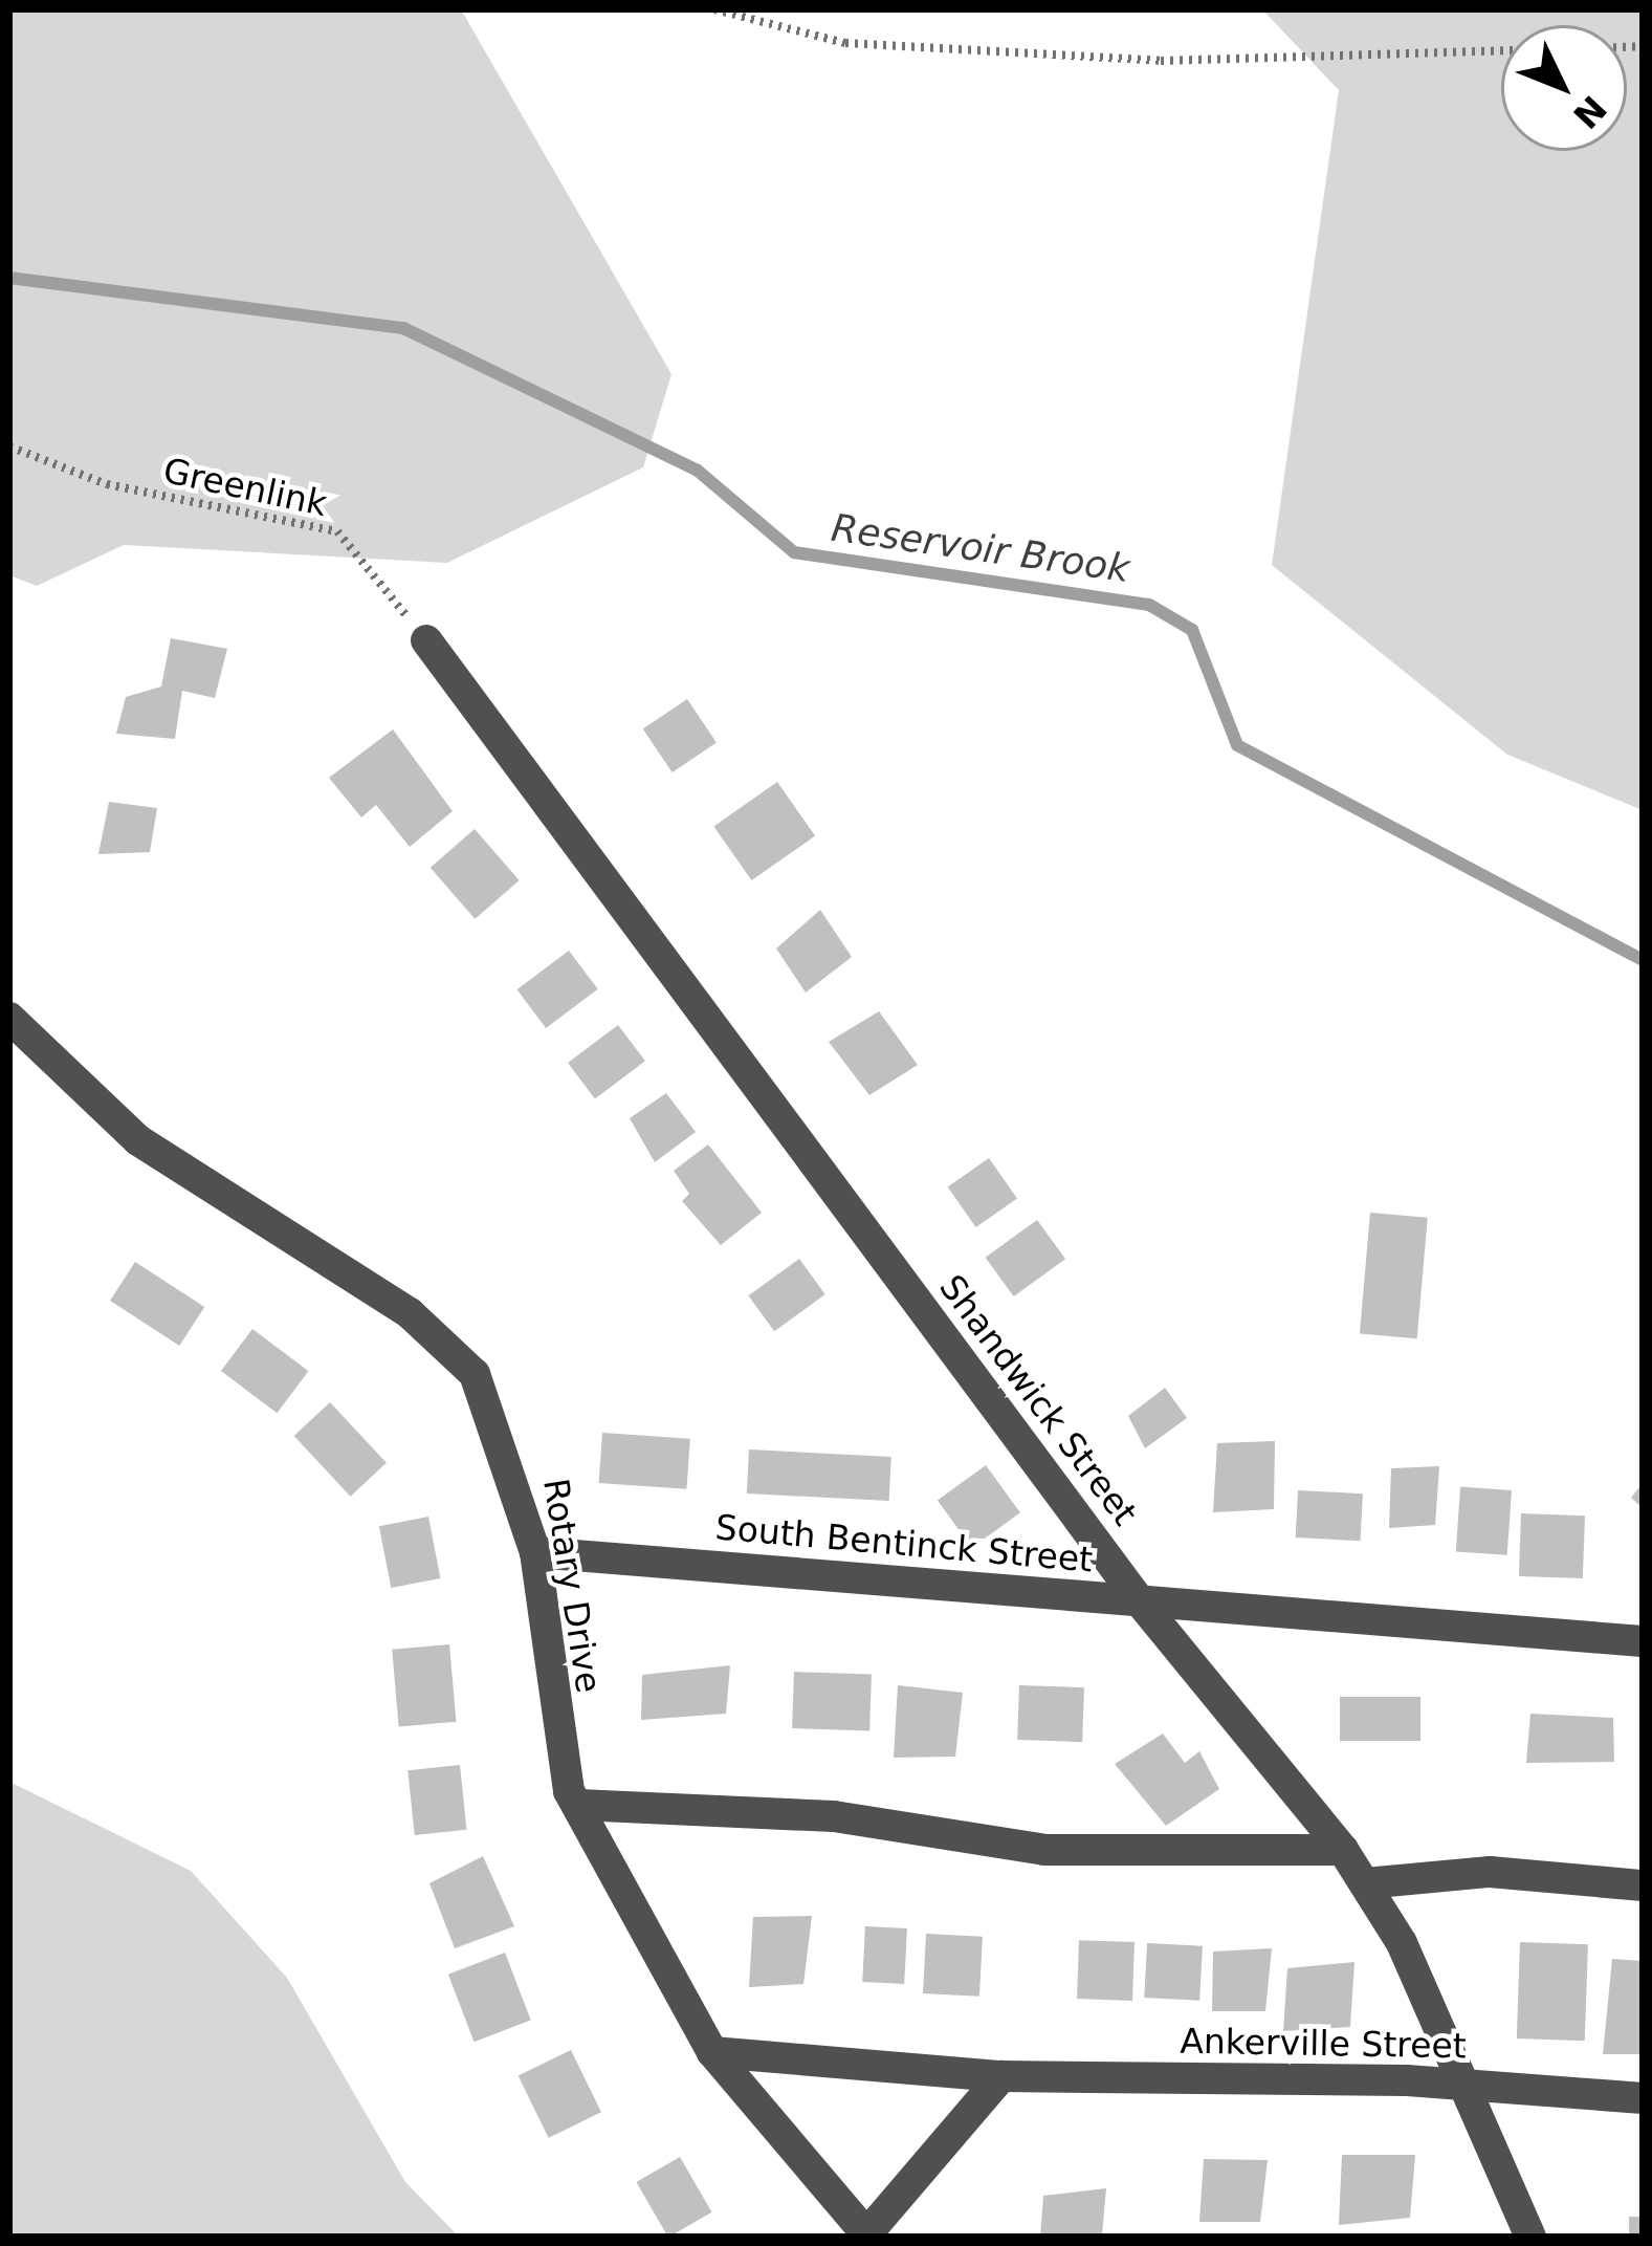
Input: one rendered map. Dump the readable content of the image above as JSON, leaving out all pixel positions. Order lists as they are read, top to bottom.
{
  "streets": {
    "street": [
      "Shandwick Street",
      "South Bentinck Street",
      "Rotary Drive",
      "Ankerville Street"
    ],
    "path": ["Greenlink"]
  },
  "crossings": [
    ["Greenlink", "Shandwick Street"],
    ["Shandwick Street", "South Bentinck Street"],
    ["Shandwick Street", "Ankerville Street"],
    ["South Bentinck Street", "Rotary Drive"],
    ["Rotary Drive", "Ankerville Street"]
  ],
  "water": ["Reservoir Brook"],
  "north": "bottom right"
}
